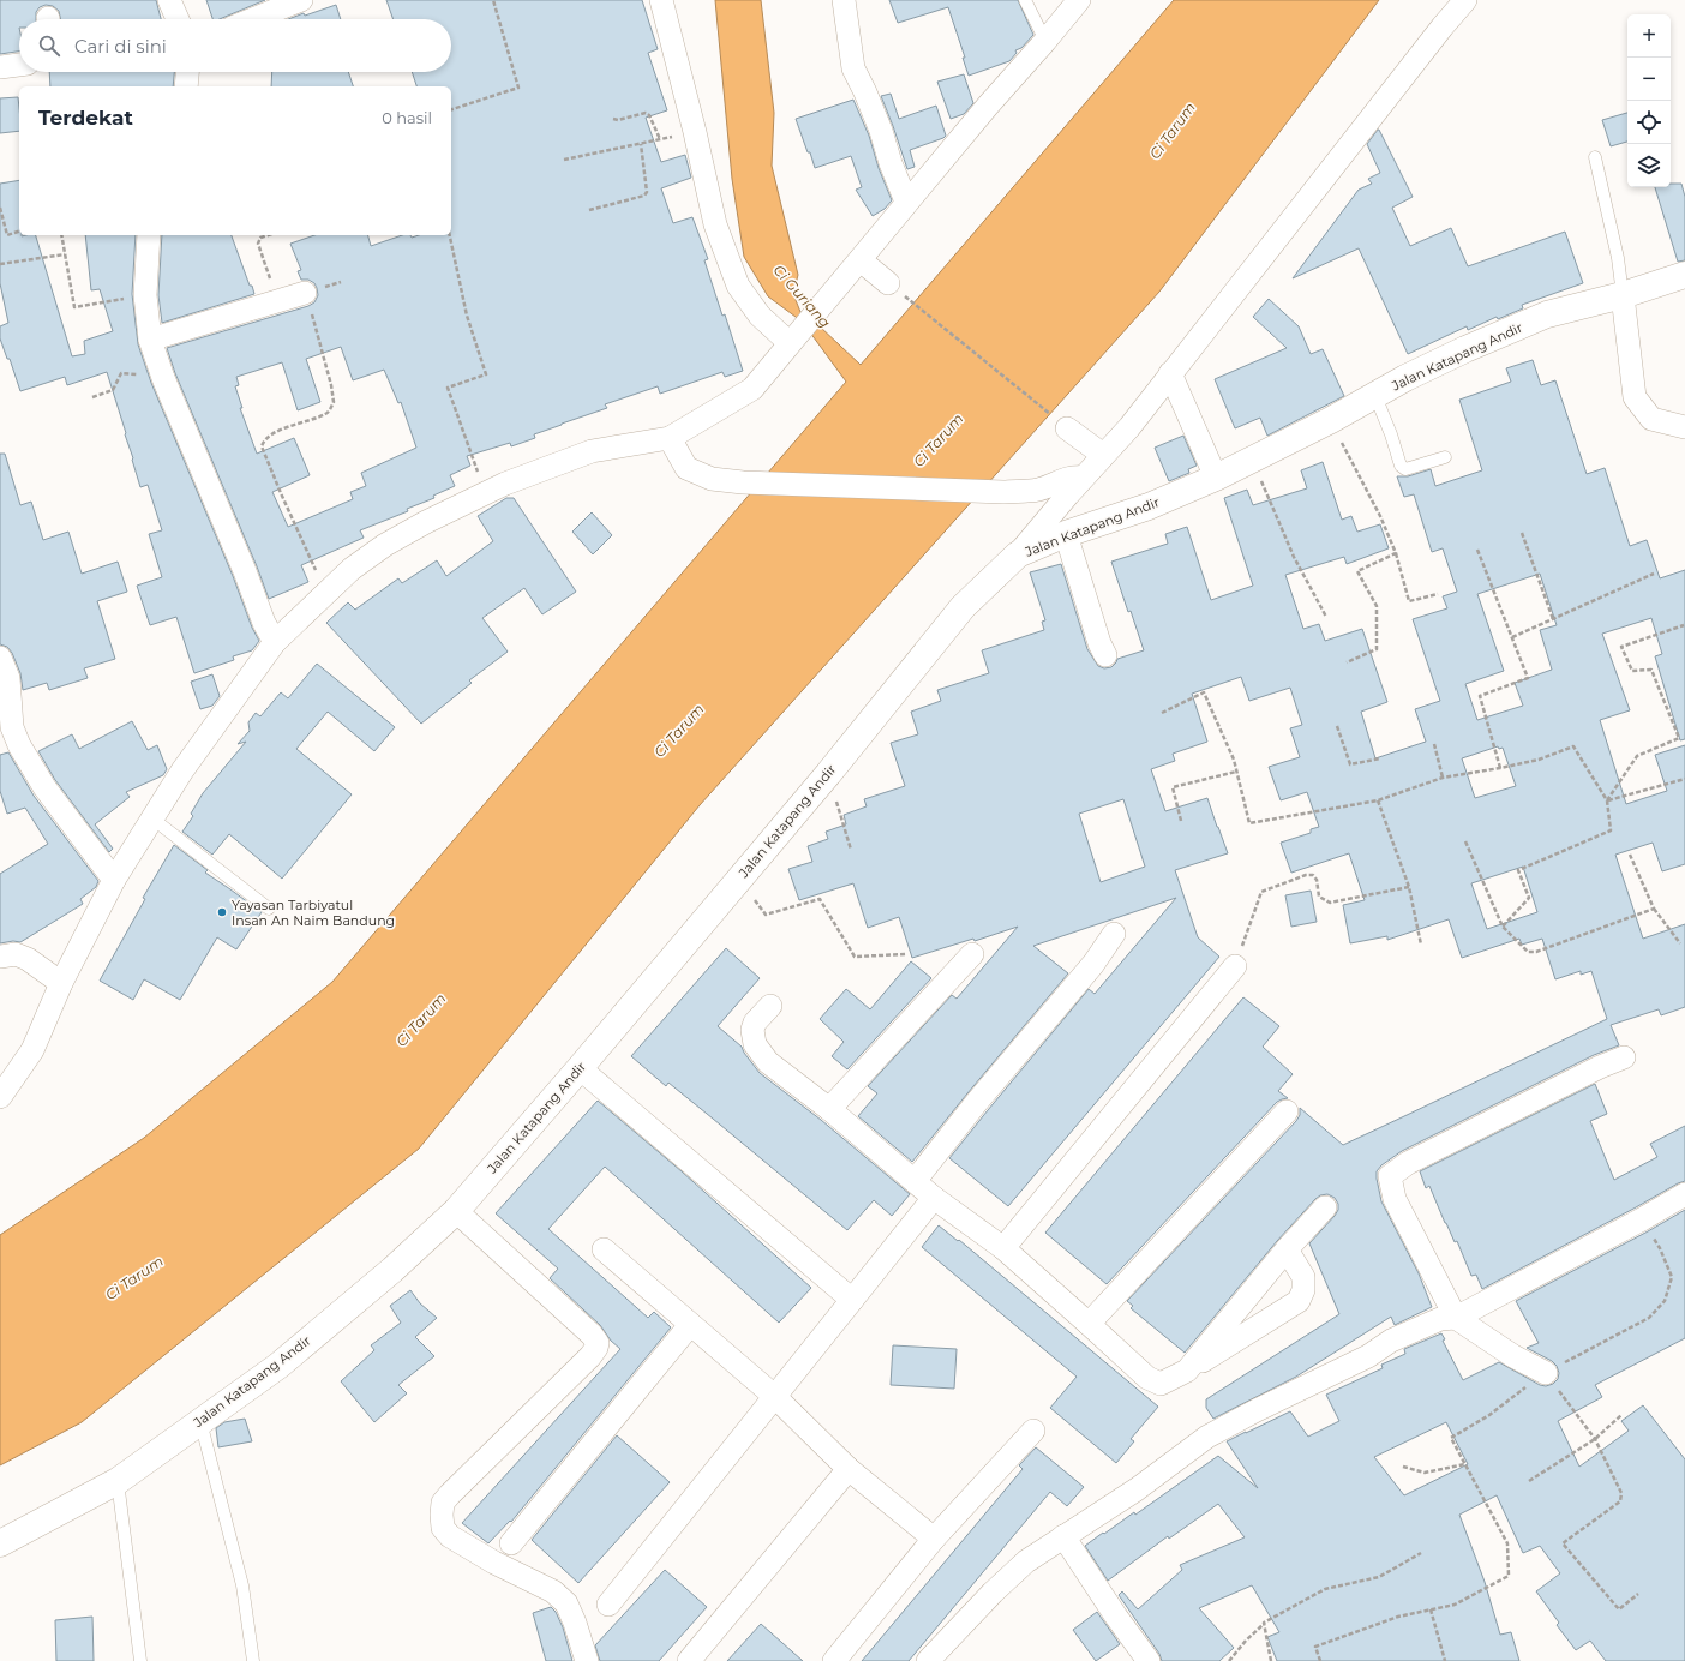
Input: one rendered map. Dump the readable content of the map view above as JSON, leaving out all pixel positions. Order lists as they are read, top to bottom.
{
  "streets": {
    "street": ["Jalan Katapang Andir"]
  },
  "water": ["Ci Tarum", "Ci Guriang"],
  "places": ["Yayasan Tarbiyatul Insan An Naim Bandung"],
  "page": {
    "map_buttons": ["+", "−"],
    "search": "Cari di sini",
    "heading": ["Terdekat", "0 hasil"]
  }
}
